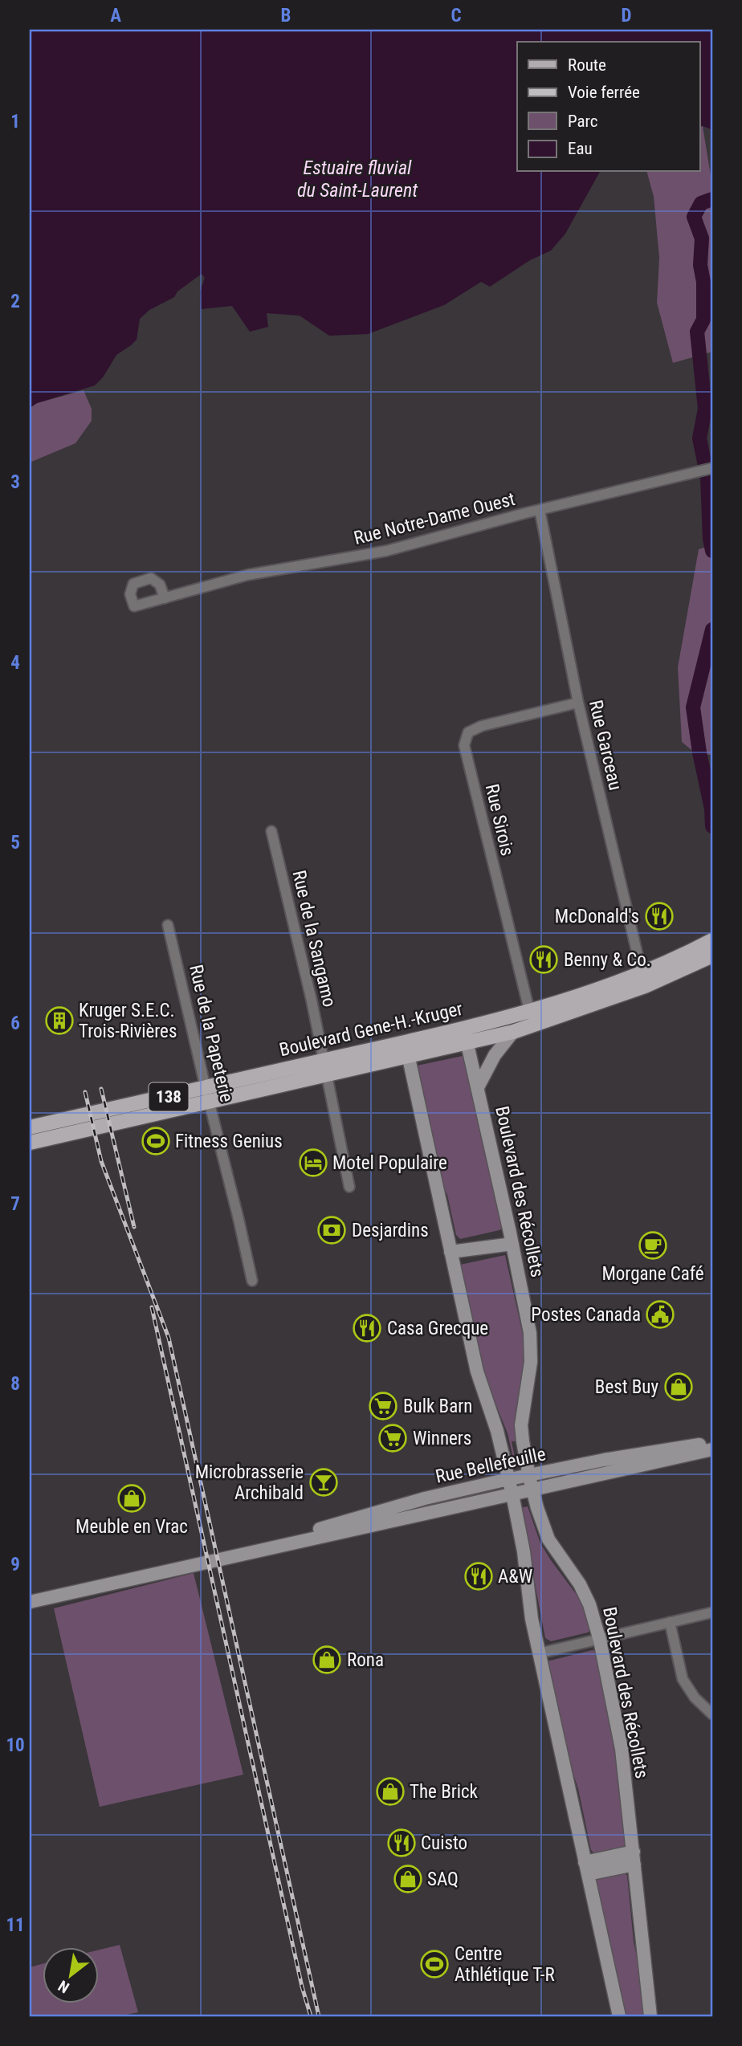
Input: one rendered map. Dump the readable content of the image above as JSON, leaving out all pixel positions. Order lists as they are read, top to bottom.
{
  "streets": {
    "main road": [
      "Boulevard Gene-H.-Kruger",
      "138",
      "Boulevard des Récollets",
      "Rue Bellefeuille"
    ],
    "street": [
      "Rue Notre-Dame Ouest",
      "Rue Garceau",
      "Rue Sirois",
      "Rue de la Sangamo",
      "Rue de la Papeterie"
    ]
  },
  "crossings": [
    ["Rue Notre-Dame Ouest", "Rue Garceau"],
    ["Rue Garceau", "Rue Sirois"],
    ["Rue Garceau", "Boulevard Gene-H.-Kruger"],
    ["Rue Sirois", "Boulevard Gene-H.-Kruger"],
    ["Rue de la Sangamo", "Boulevard Gene-H.-Kruger"],
    ["Boulevard Gene-H.-Kruger", "Rue de la Papeterie"],
    ["Boulevard Gene-H.-Kruger", "Boulevard des Récollets"],
    ["Boulevard des Récollets", "Rue Bellefeuille"]
  ],
  "water": ["Estuaire fluvial du Saint-Laurent"],
  "places": {
    "restaurant": [
      "McDonald's",
      "Benny & Co.",
      "Casa Grecque",
      "A&W",
      "Cuisto"
    ],
    "building": ["Kruger S.E.C. Trois-Rivières"],
    "sports": ["Fitness Genius", "Centre Athlétique T-R"],
    "hotel": ["Motel Populaire"],
    "bank": ["Desjardins"],
    "cafe": ["Morgane Café"],
    "public building": ["Postes Canada"],
    "shop": [
      "Best Buy",
      "Meuble en Vrac",
      "Rona",
      "The Brick",
      "SAQ"
    ],
    "supermarket": ["Bulk Barn", "Winners"],
    "bar": ["Microbrasserie Archibald"]
  },
  "legend": [
    "Route",
    "Voie ferrée",
    "Parc",
    "Eau"
  ],
  "north": "bottom left",
  "grid": {
    "columns": [
      "A",
      "B",
      "C",
      "D"
    ],
    "rows": [
      "1",
      "2",
      "3",
      "4",
      "5",
      "6",
      "7",
      "8",
      "9",
      "10",
      "11"
    ]
  }
}
